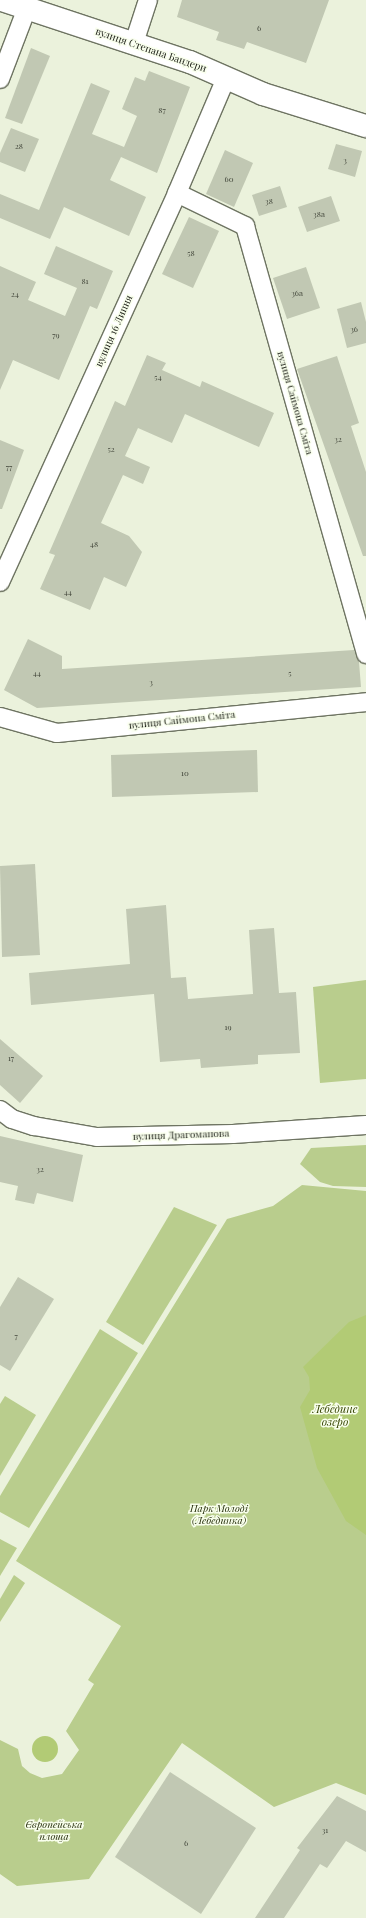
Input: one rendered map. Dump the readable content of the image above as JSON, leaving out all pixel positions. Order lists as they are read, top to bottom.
{
  "streets": {
    "main road": ["вулиця Степана Бандери"],
    "street": ["вулиця 16 Липня", "вулиця Саймона Сміта", "вулиця Драгоманова"]
  },
  "crossings": [
    ["вулиця Степана Бандери", "вулиця 16 Липня"],
    ["вулиця 16 Липня", "вулиця Саймона Сміта"]
  ],
  "water": ["Лебедине озеро"],
  "parks": ["Парк Молоді (Лебединка)", "Європейська площа"],
  "house_numbers": [
    "6",
    "87",
    "28",
    "3",
    "60",
    "38",
    "38а",
    "58",
    "81",
    "36а",
    "24",
    "36",
    "79",
    "54",
    "32",
    "52",
    "77",
    "48",
    "44",
    "44",
    "5",
    "3",
    "10",
    "19",
    "17",
    "32",
    "7",
    "31",
    "6"
  ]
}
